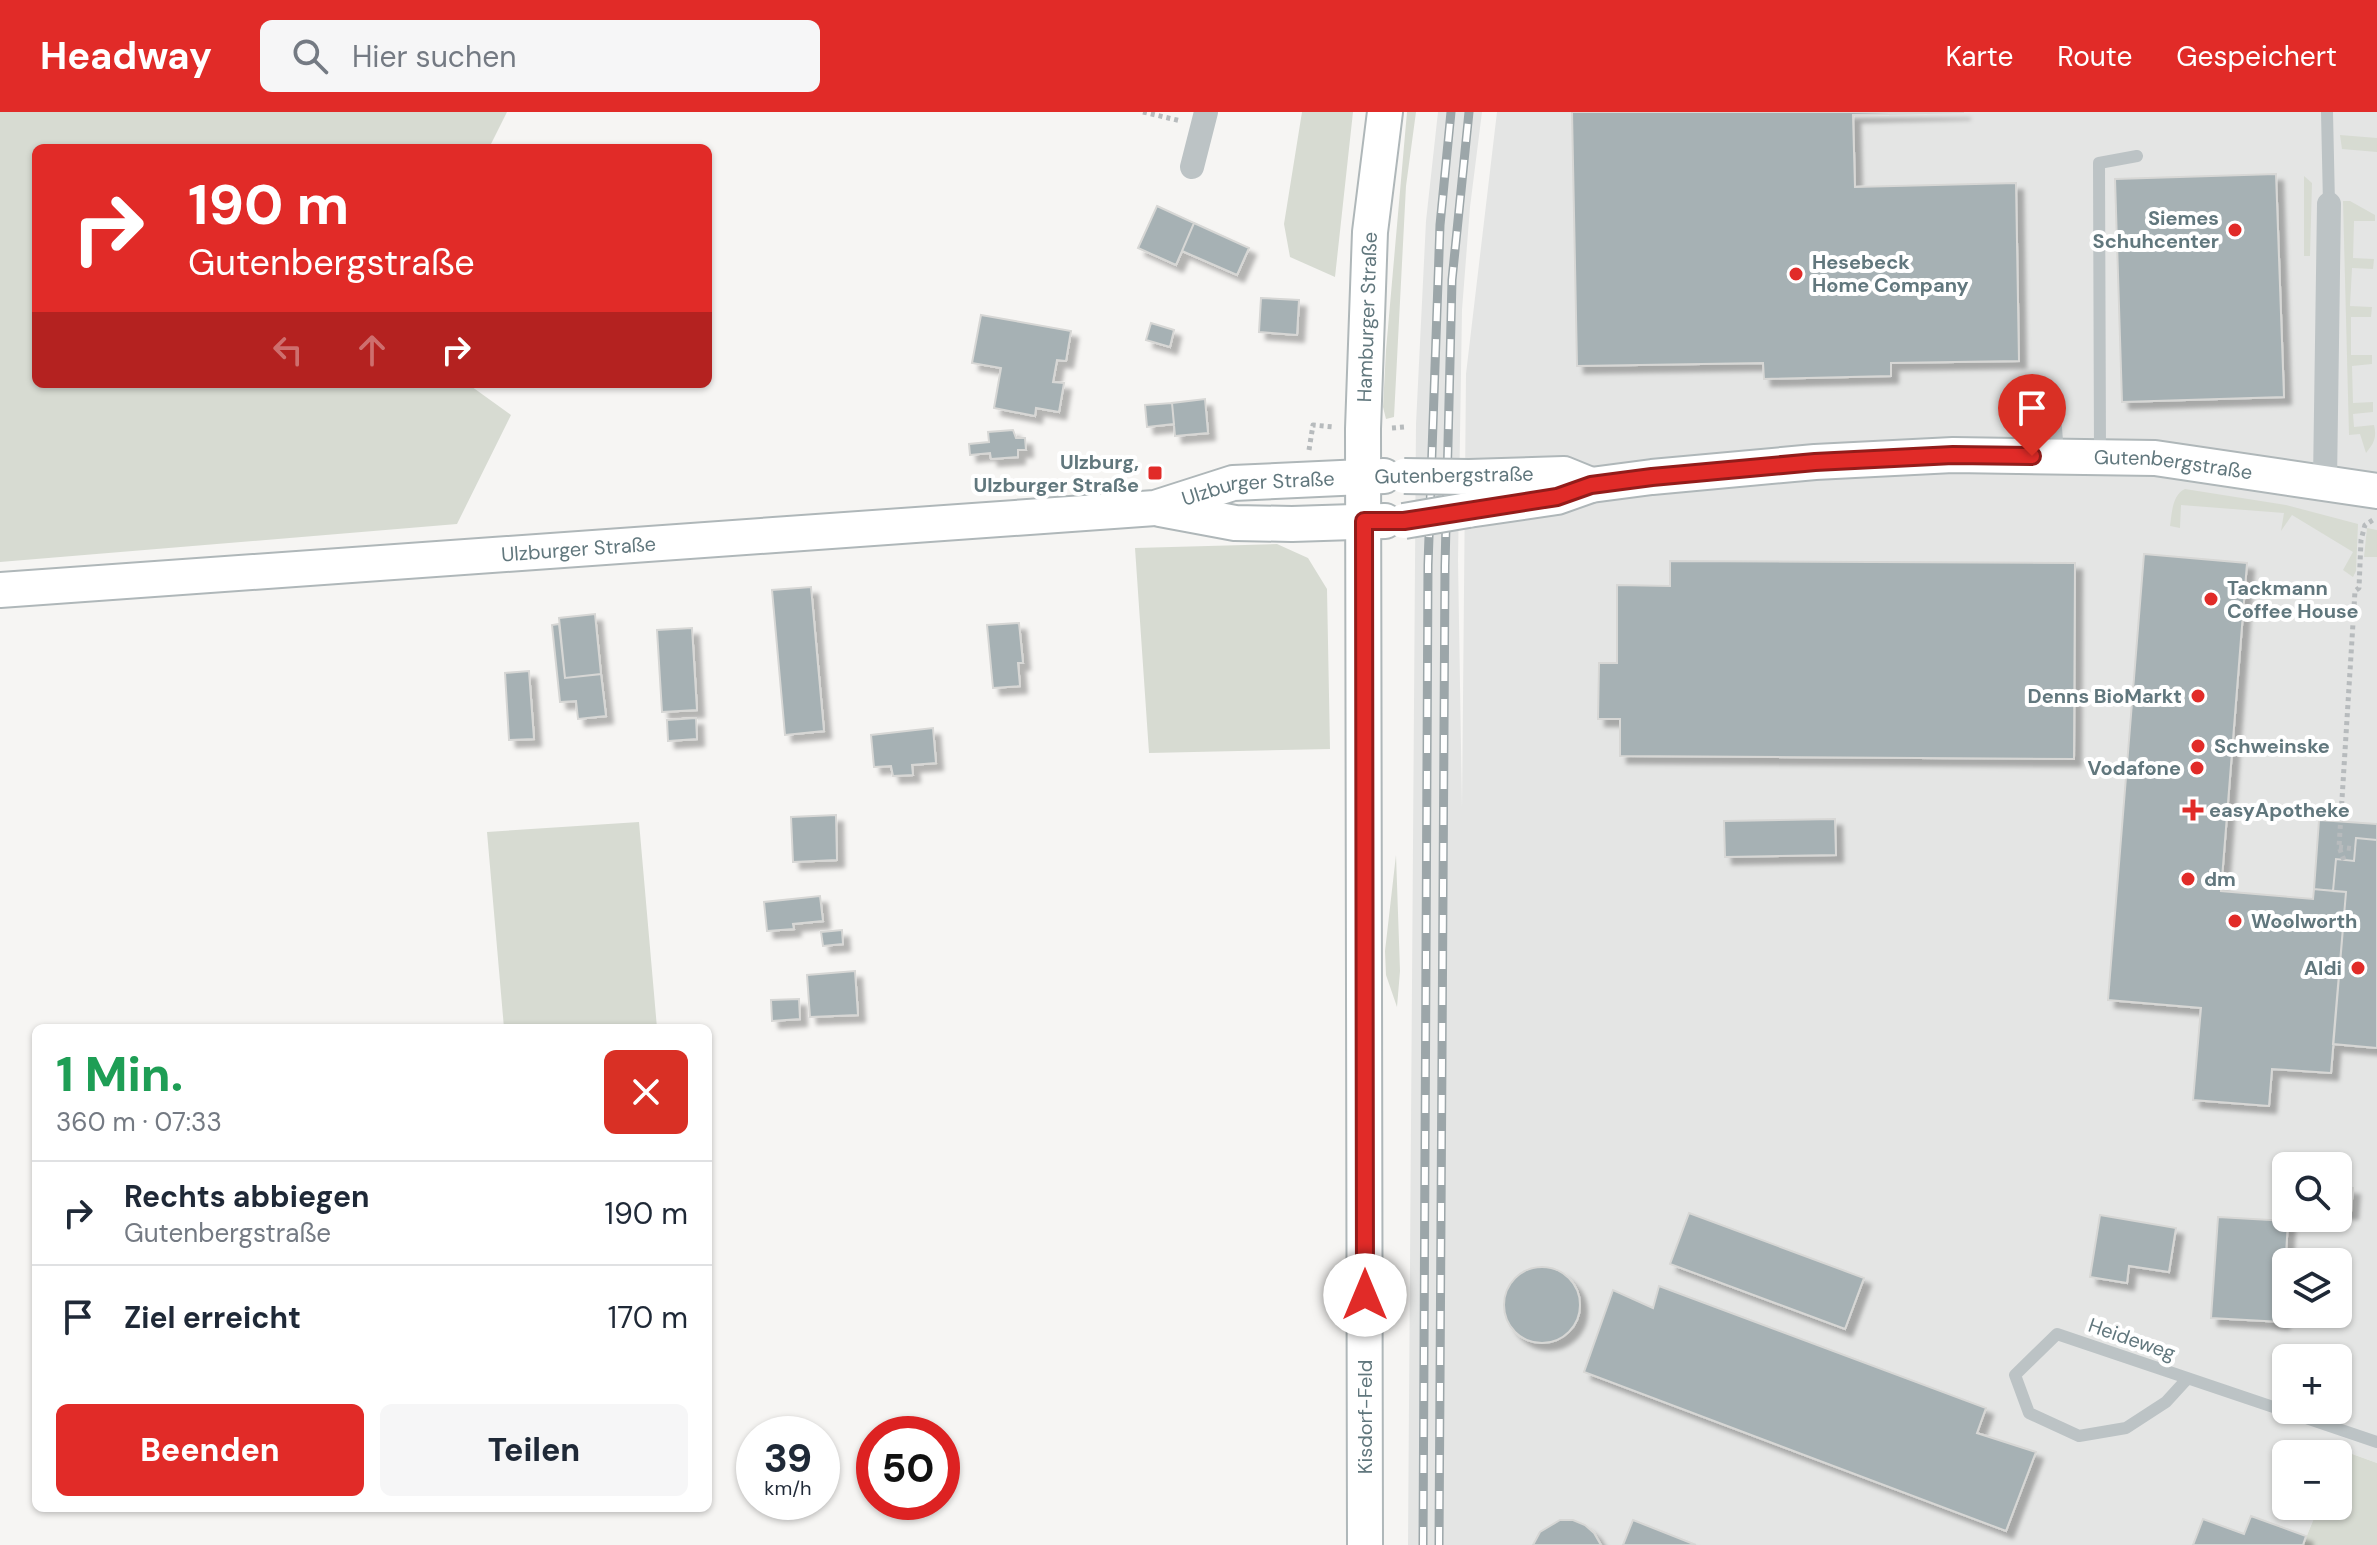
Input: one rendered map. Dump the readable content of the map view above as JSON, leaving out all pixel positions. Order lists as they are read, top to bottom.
{
  "streets": {
    "main road": [
      "Hamburger Straße",
      "Gutenbergstraße",
      "Ulzburger Straße",
      "Kisdorf-Feld"
    ],
    "lane": ["Heideweg"]
  },
  "crossings": [
    ["Hamburger Straße", "Gutenbergstraße"],
    ["Hamburger Straße", "Ulzburger Straße"],
    ["Hamburger Straße", "Kisdorf-Feld"],
    ["Gutenbergstraße", "Ulzburger Straße"],
    ["Gutenbergstraße", "Kisdorf-Feld"],
    ["Ulzburger Straße", "Kisdorf-Feld"]
  ],
  "places": {
    "other": [
      "Siemes Schuhcenter",
      "Hesebeck Home Company",
      "Tackmann Coffee House",
      "Denns BioMarkt",
      "Schweinske",
      "Vodafone",
      "dm",
      "Woolworth",
      "Aldi"
    ],
    "transit": ["Ulzburg, Ulzburger Straße"],
    "health": ["easyApotheke"]
  },
  "page": {
    "header": "Headway",
    "search": "Hier suchen",
    "nav": ["Karte", "Route", "Gespeichert"],
    "turn": ["190 m", "Gutenbergstraße"],
    "heading": ["1 Min.", "360 m · 07:33"],
    "map_buttons": ["+", "−"],
    "list": [
      {
        "name": "Rechts abbiegen",
        "note": "Gutenbergstraße",
        "value": "190 m"
      },
      {
        "name": "Ziel erreicht",
        "value": "170 m"
      }
    ],
    "buttons": ["Beenden", "Teilen"],
    "speed": "39 km/h",
    "limit": "50"
  }
}
